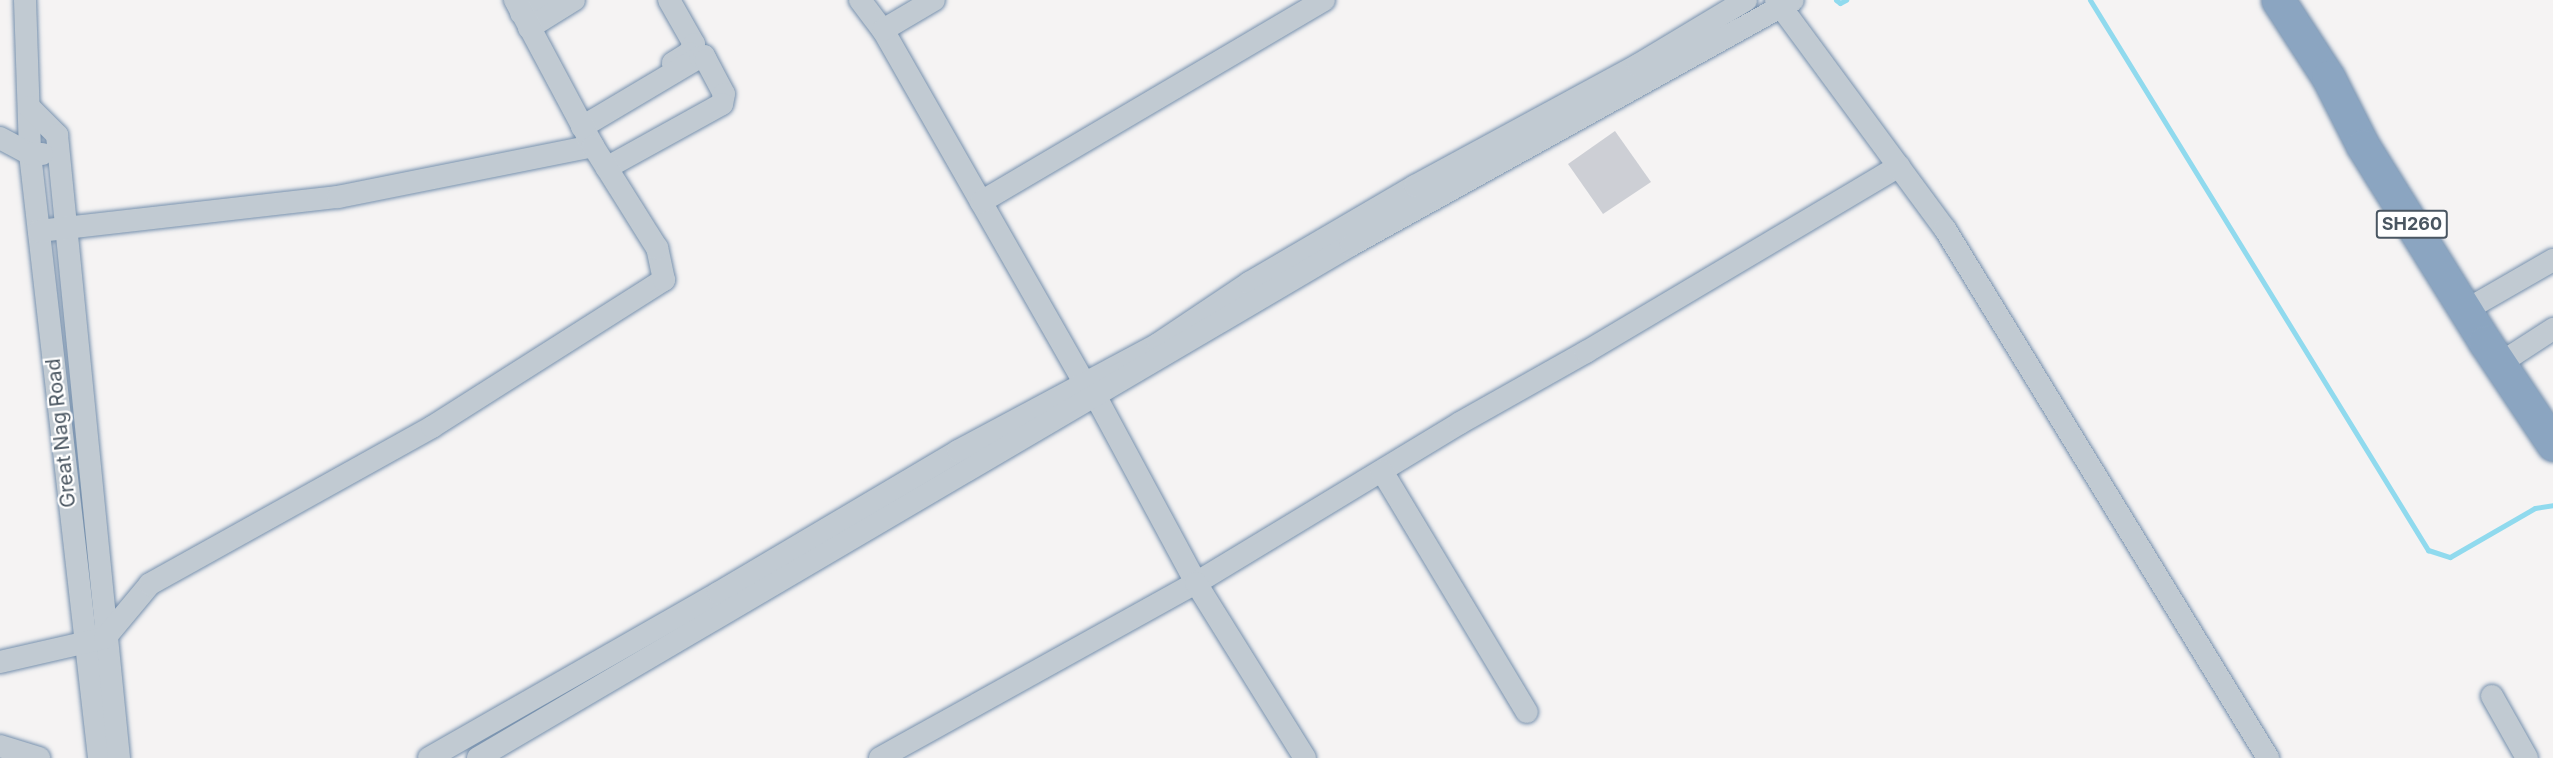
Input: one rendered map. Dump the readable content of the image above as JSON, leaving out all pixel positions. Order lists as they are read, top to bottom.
{
  "streets": {
    "highway": ["SH260"],
    "street": ["Great Nag Road"]
  }
}
